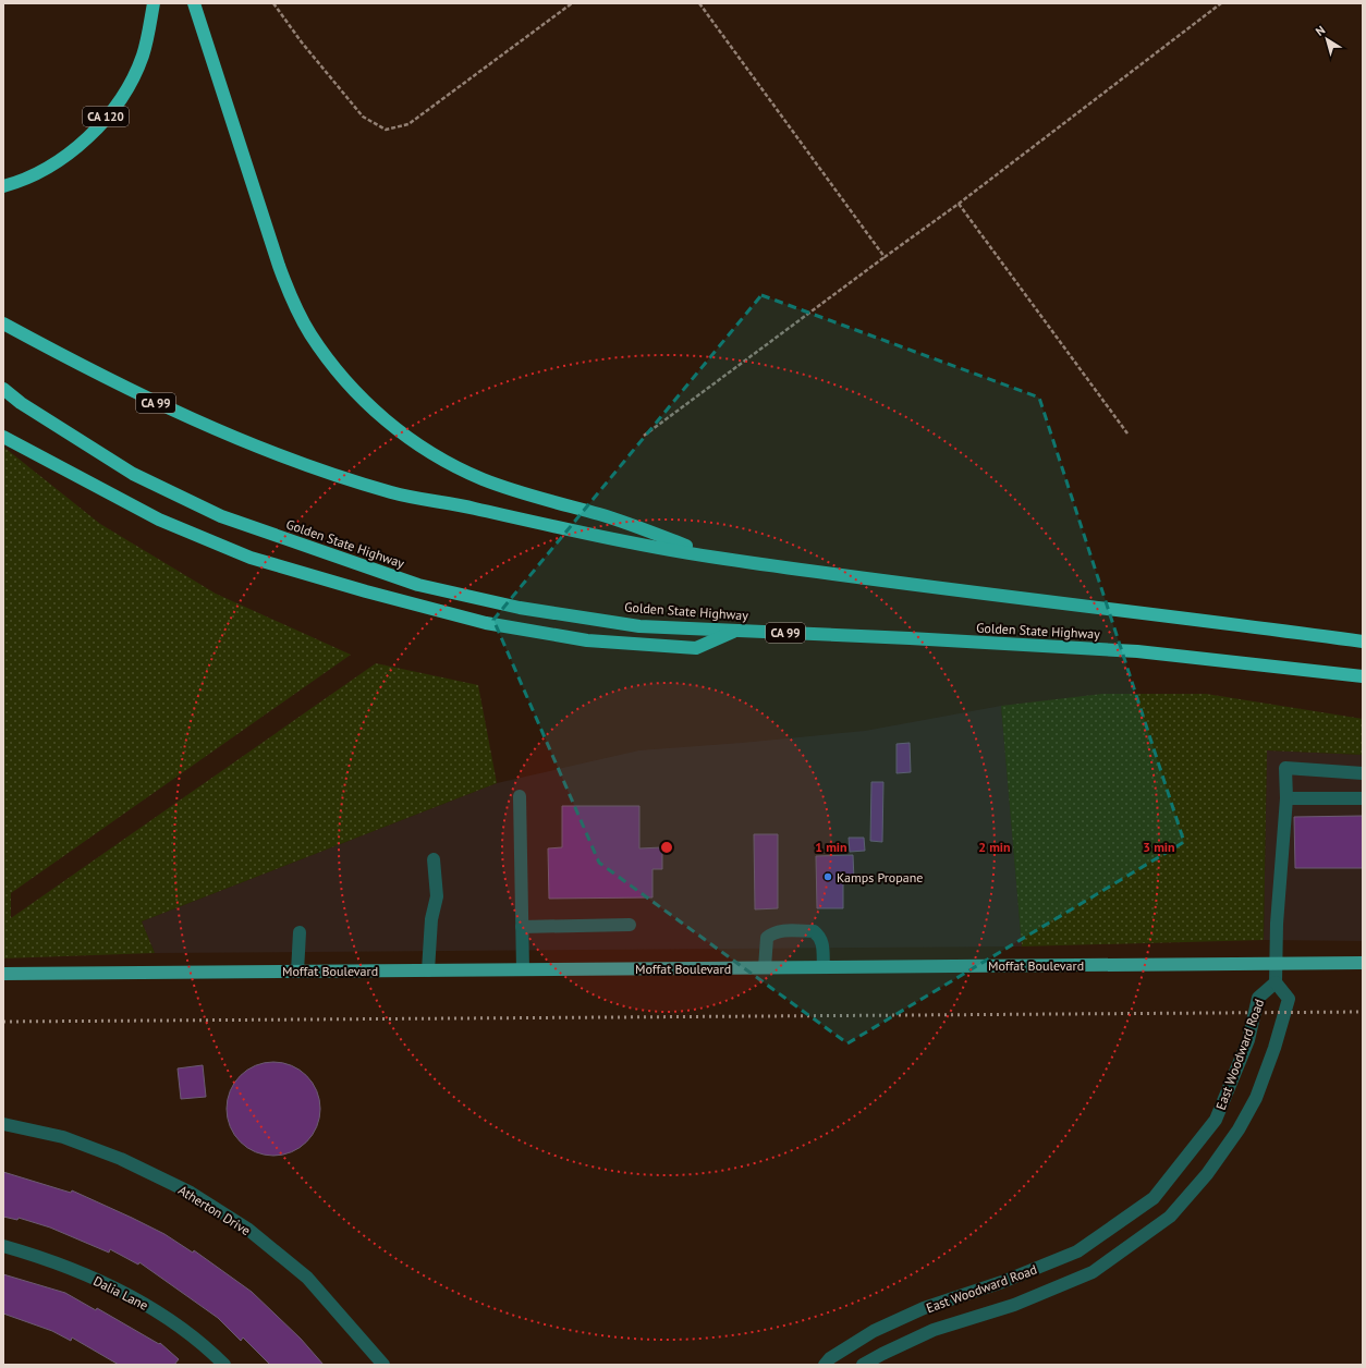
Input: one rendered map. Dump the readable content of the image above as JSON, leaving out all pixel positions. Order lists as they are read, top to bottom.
{
  "streets": {
    "highway": ["CA 120", "CA 99", "Golden State Highway"],
    "main road": ["Moffat Boulevard"],
    "street": ["East Woodward Road", "Atherton Drive", "Dalia Lane"]
  },
  "places": ["Kamps Propane"],
  "north": "top left",
  "rings": ["1 min", "2 min", "3 min"]
}
